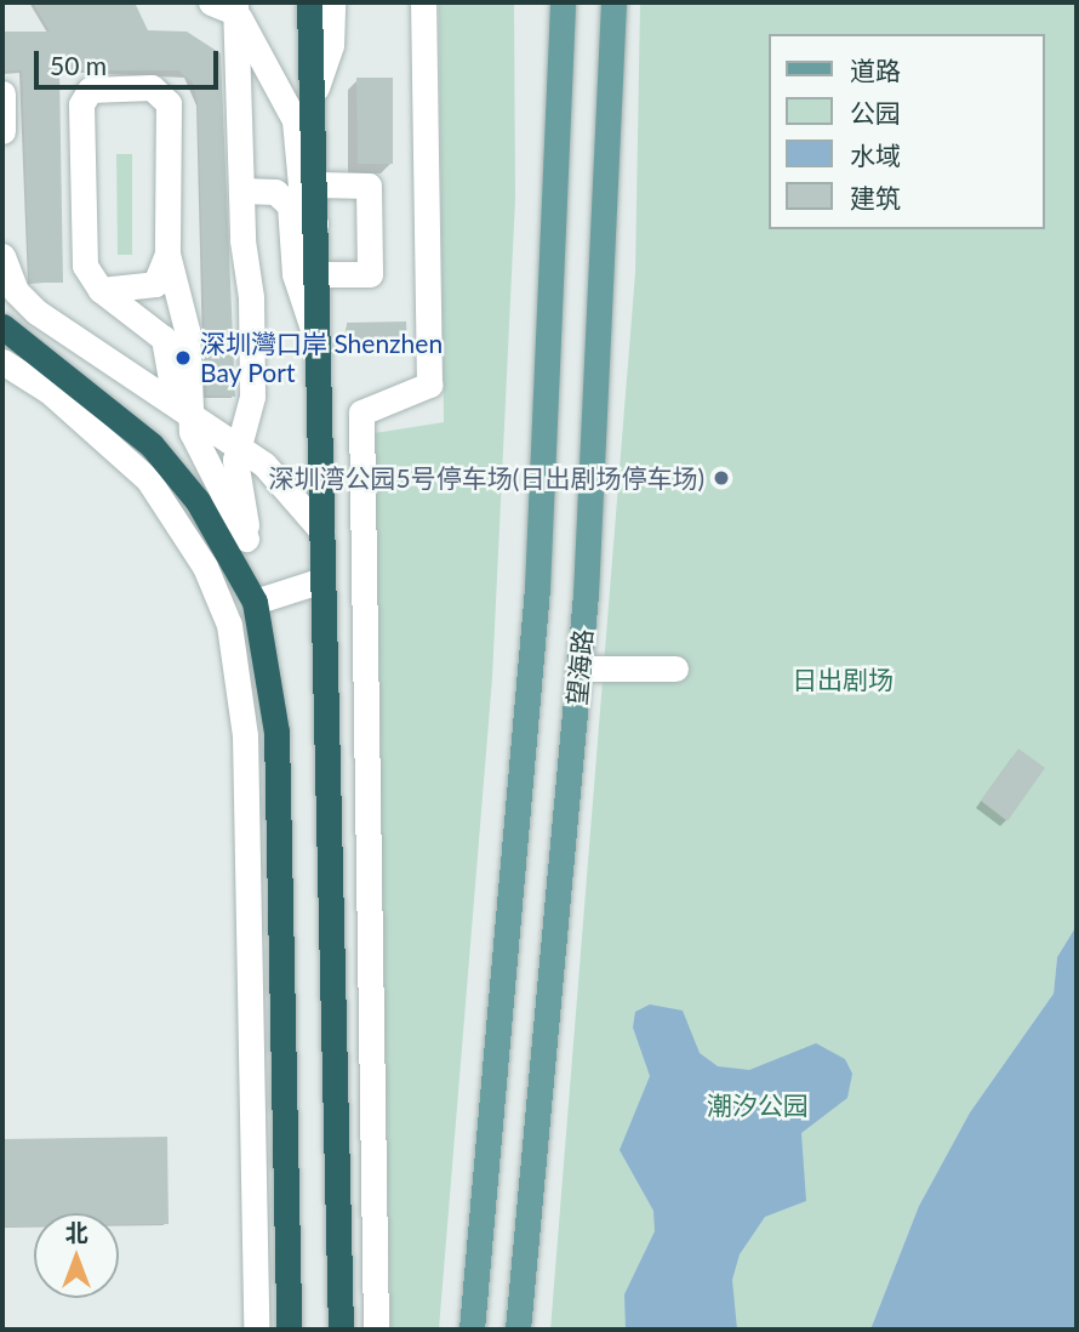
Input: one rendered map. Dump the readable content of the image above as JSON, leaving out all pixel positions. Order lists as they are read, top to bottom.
{
  "streets": {
    "main road": ["望海路"]
  },
  "parks": ["日出剧场", "潮汐公园"],
  "places": ["深圳灣口岸 Shenzhen Bay Port", "深圳湾公园5号停车场(日出剧场停车场)"],
  "legend": [
    "道路",
    "公园",
    "水域",
    "建筑"
  ],
  "scale_bar": "50 m",
  "north": "top"
}
